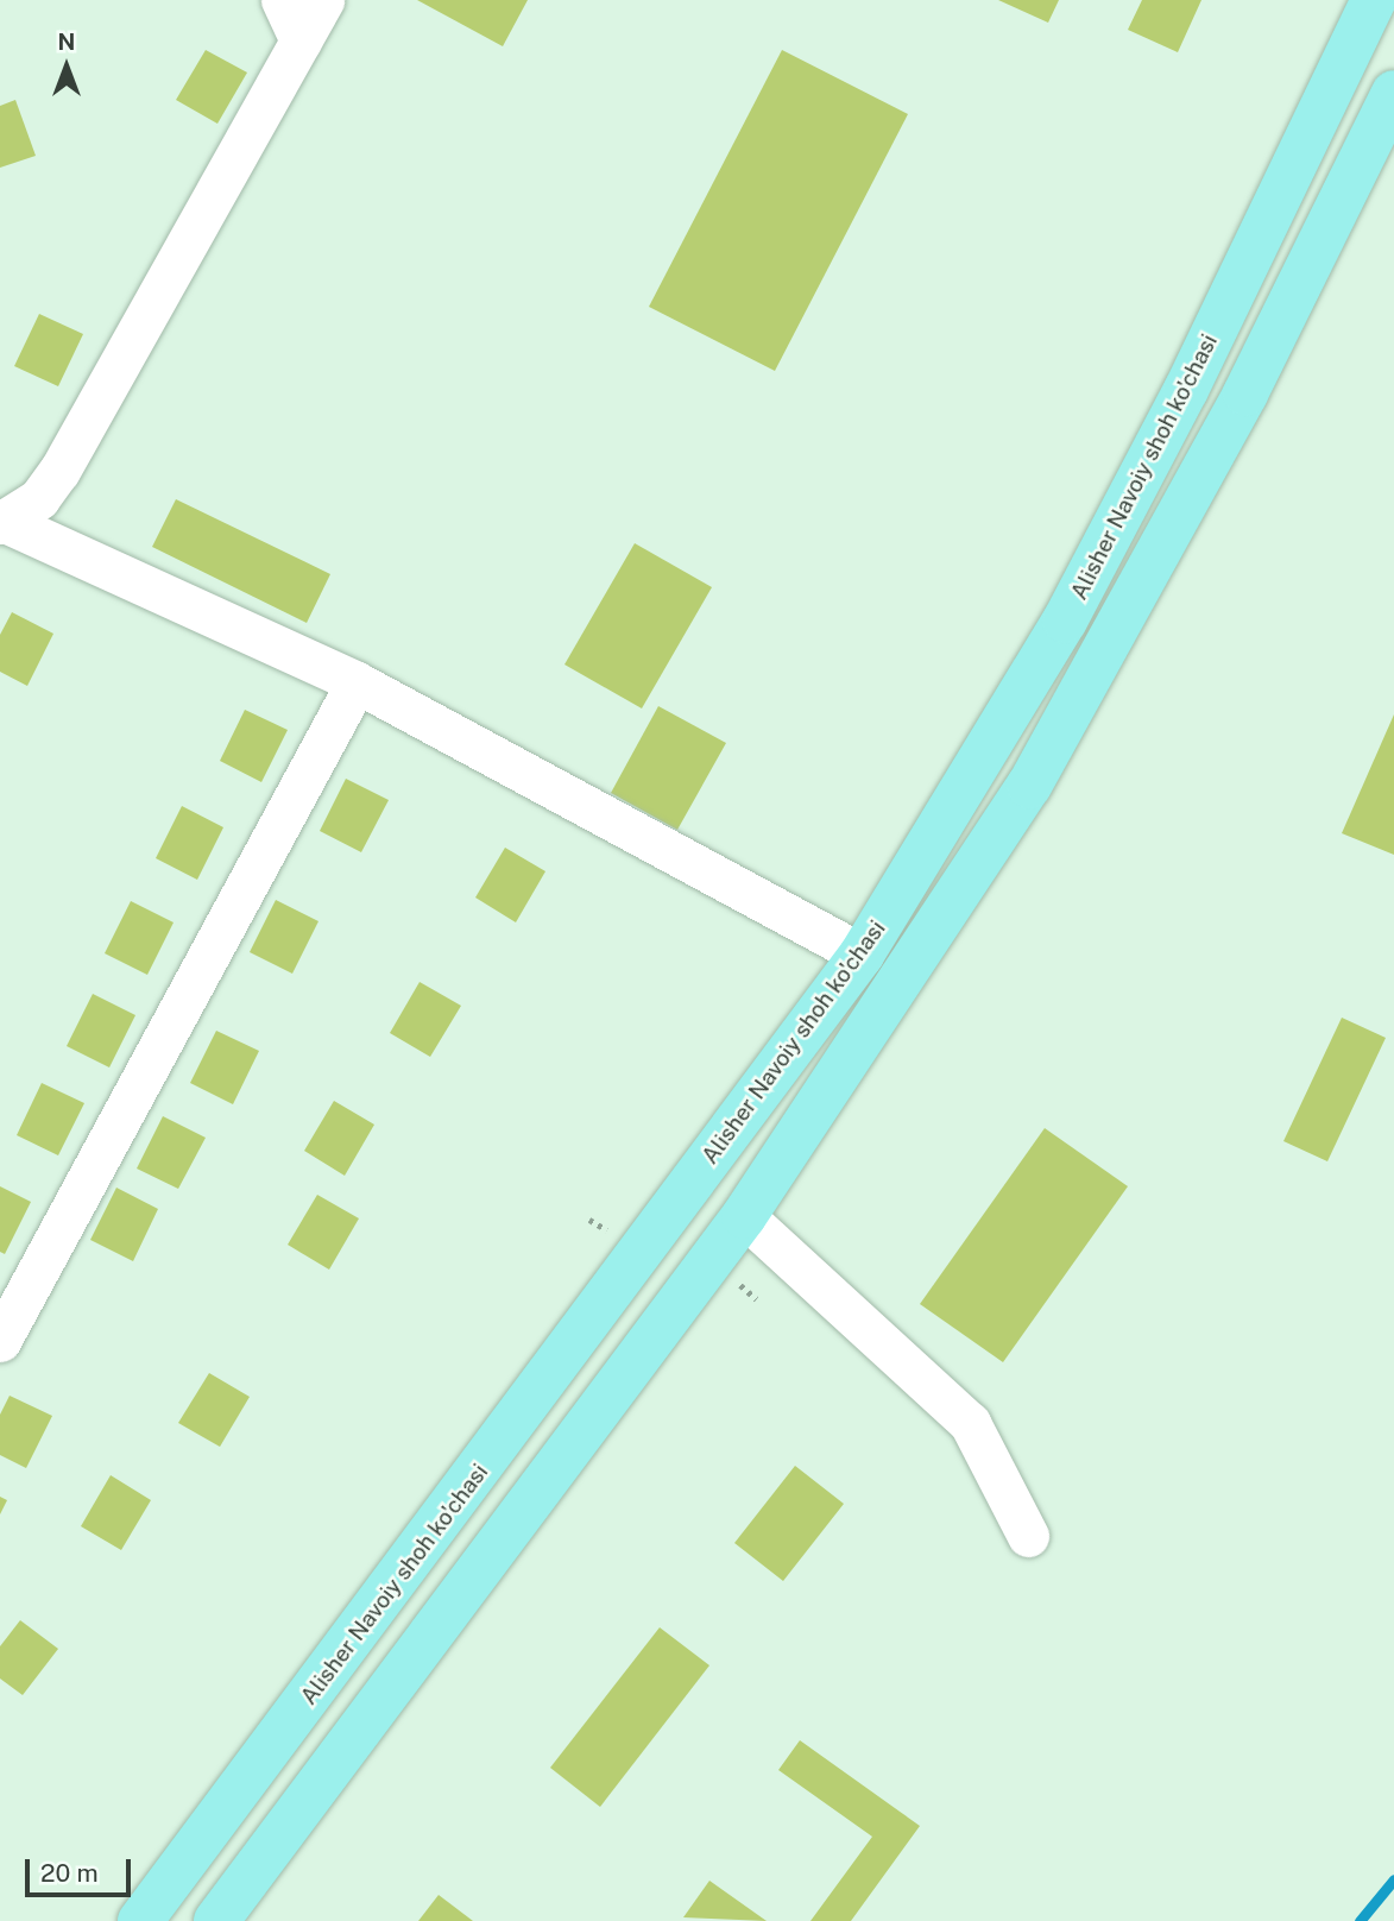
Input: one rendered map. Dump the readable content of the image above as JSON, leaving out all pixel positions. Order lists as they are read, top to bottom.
{
  "streets": {
    "main road": ["Alisher Navoiy shoh ko'chasi"]
  },
  "scale_bar": "20 m",
  "north": "top"
}
